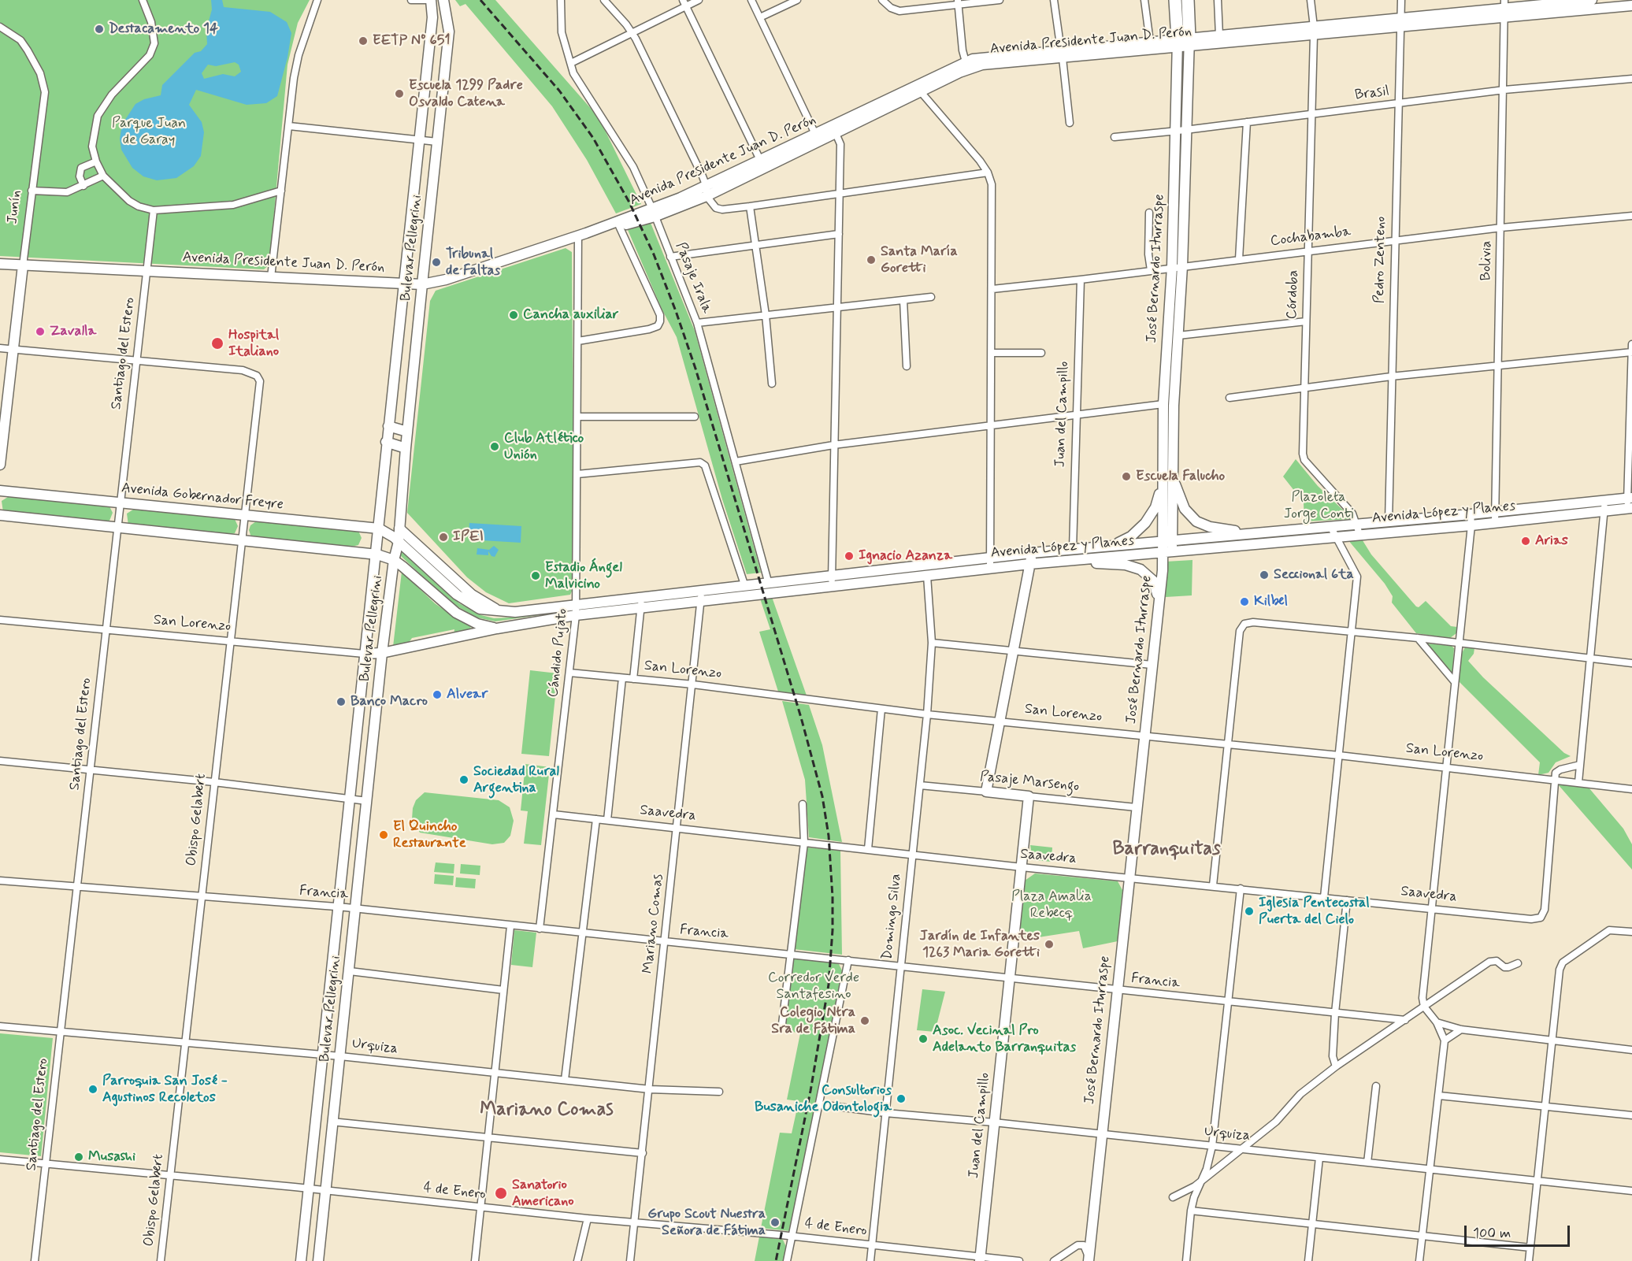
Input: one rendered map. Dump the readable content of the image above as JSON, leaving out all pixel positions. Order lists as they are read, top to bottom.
{
  "streets": {
    "main road": [
      "Avenida Presidente Juan D. Perón",
      "Junín",
      "Bulevar Pellegrini",
      "José Bernardo Iturraspe",
      "Juan del Campillo",
      "Avenida Gobernador Freyre",
      "Avenida López y Planes",
      "San Lorenzo",
      "Pasaje Marsengo"
    ],
    "street": [
      "Brasil",
      "Cochabamba",
      "Pedro Zenteno",
      "Bolivia",
      "Pasaje Irala",
      "Córdoba",
      "Santiago del Estero",
      "Cándido Pujato",
      "Saavedra",
      "Obispo Gelabert",
      "Francia",
      "Domingo Silva",
      "Mariano Comas",
      "Urquiza",
      "4 de Enero"
    ]
  },
  "crossings": [
    ["Avenida Presidente Juan D. Perón", "Junín"],
    ["Avenida Presidente Juan D. Perón", "Bulevar Pellegrini"],
    ["Avenida Presidente Juan D. Perón", "Pedro Zenteno"],
    ["Avenida Presidente Juan D. Perón", "Bolivia"],
    ["Avenida Presidente Juan D. Perón", "José Bernardo Iturraspe"],
    ["Avenida Presidente Juan D. Perón", "Pasaje Irala"],
    ["Avenida Presidente Juan D. Perón", "Córdoba"],
    ["Avenida Presidente Juan D. Perón", "Santiago del Estero"],
    ["Avenida Presidente Juan D. Perón", "Cándido Pujato"],
    ["Brasil", "Pedro Zenteno"],
    ["Brasil", "Bolivia"],
    ["Brasil", "José Bernardo Iturraspe"],
    ["Brasil", "Córdoba"],
    ["Cochabamba", "Pedro Zenteno"],
    ["Cochabamba", "Bolivia"],
    ["Cochabamba", "José Bernardo Iturraspe"],
    ["Cochabamba", "Córdoba"],
    ["Cochabamba", "Juan del Campillo"],
    ["Bulevar Pellegrini", "Avenida Gobernador Freyre"],
    ["Bulevar Pellegrini", "Avenida López y Planes"],
    ["Bulevar Pellegrini", "San Lorenzo"],
    ["Bulevar Pellegrini", "Francia"],
    ["Bulevar Pellegrini", "Urquiza"],
    ["Bulevar Pellegrini", "4 de Enero"],
    ["Pedro Zenteno", "Avenida López y Planes"],
    ["Bolivia", "Avenida López y Planes"],
    ["José Bernardo Iturraspe", "Avenida López y Planes"],
    ["José Bernardo Iturraspe", "San Lorenzo"],
    ["José Bernardo Iturraspe", "Pasaje Marsengo"],
    ["José Bernardo Iturraspe", "Saavedra"],
    ["José Bernardo Iturraspe", "Francia"],
    ["José Bernardo Iturraspe", "Urquiza"],
    ["Pasaje Irala", "Avenida López y Planes"],
    ["Córdoba", "Avenida López y Planes"],
    ["Santiago del Estero", "Avenida Gobernador Freyre"],
    ["Santiago del Estero", "San Lorenzo"],
    ["Santiago del Estero", "Obispo Gelabert"],
    ["Santiago del Estero", "Francia"],
    ["Santiago del Estero", "Urquiza"],
    ["Santiago del Estero", "4 de Enero"],
    ["Juan del Campillo", "Avenida López y Planes"],
    ["Juan del Campillo", "Pasaje Marsengo"],
    ["Juan del Campillo", "Saavedra"],
    ["Juan del Campillo", "Francia"],
    ["Juan del Campillo", "Urquiza"],
    ["Juan del Campillo", "4 de Enero"],
    ["Avenida Gobernador Freyre", "Avenida López y Planes"],
    ["Avenida Gobernador Freyre", "Obispo Gelabert"],
    ["Avenida López y Planes", "San Lorenzo"],
    ["Avenida López y Planes", "Cándido Pujato"],
    ["Avenida López y Planes", "Domingo Silva"],
    ["Avenida López y Planes", "Mariano Comas"],
    ["San Lorenzo", "Cándido Pujato"],
    ["San Lorenzo", "Saavedra"],
    ["San Lorenzo", "Obispo Gelabert"],
    ["San Lorenzo", "Domingo Silva"],
    ["San Lorenzo", "Mariano Comas"],
    ["Cándido Pujato", "Saavedra"],
    ["Cándido Pujato", "Francia"],
    ["Pasaje Marsengo", "Domingo Silva"],
    ["Saavedra", "Domingo Silva"],
    ["Saavedra", "Mariano Comas"],
    ["Obispo Gelabert", "Francia"],
    ["Obispo Gelabert", "Urquiza"],
    ["Obispo Gelabert", "4 de Enero"],
    ["Francia", "Domingo Silva"],
    ["Francia", "Mariano Comas"],
    ["Domingo Silva", "Urquiza"],
    ["Domingo Silva", "4 de Enero"],
    ["Mariano Comas", "Urquiza"],
    ["Mariano Comas", "4 de Enero"]
  ],
  "districts": ["Barranquitas", "Mariano Comas"],
  "parks": [
    "Parque Juan de Garay",
    "Plazoleta Jorge Conti",
    "Plaza Amalia Rebecq",
    "Corredor Verde Santafesino"
  ],
  "places": [
    "Destacamento 14",
    "EETP Nº 651",
    "Escuela 1299 Padre Osvaldo Catena",
    "Santa María Goretti",
    "Tribunal de Faltas",
    "Cancha auxiliar",
    "Zavalla",
    "Hospital Italiano",
    "Club Atlético Unión",
    "Escuela Falucho",
    "IPEI",
    "Arias",
    "Ignacio Azanza",
    "Seccional 6ta",
    "Estadio Ángel Malvicino",
    "Kilbel",
    "Alvear",
    "Banco Macro",
    "Sociedad Rural Argentina",
    "El Quincho Restaurante",
    "Iglesia Pentecostal Puerta del Cielo",
    "Jardín de Infantes 1263 Maria Goretti",
    "Colegio Ntra Sra de Fátima",
    "Asoc. Vecinal Pro Adelanto Barranquitas",
    "Parroquia San José - Agustinos Recoletos",
    "Consultorios Busaniche Odontologia",
    "Musashi",
    "Sanatorio Americano",
    "Grupo Scout Nuestra Señora de Fátima"
  ],
  "scale_bar": "100 m"
}
